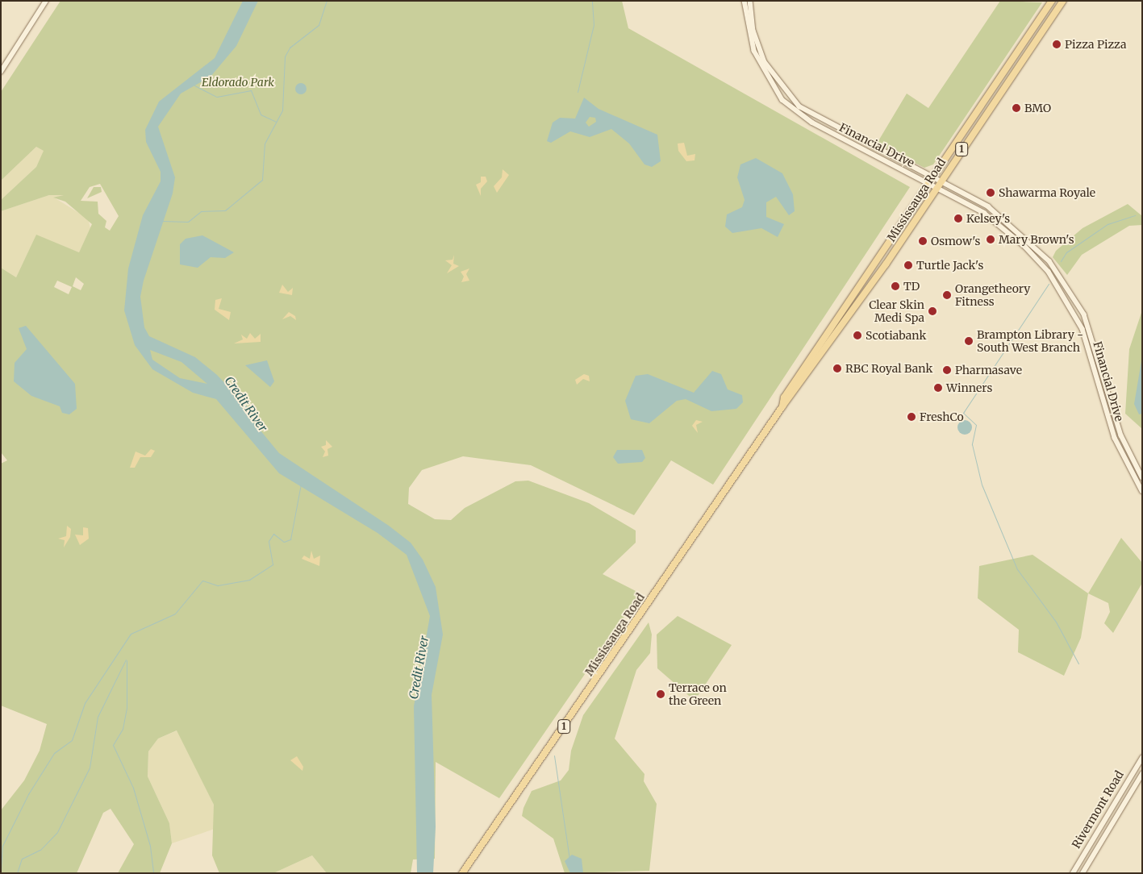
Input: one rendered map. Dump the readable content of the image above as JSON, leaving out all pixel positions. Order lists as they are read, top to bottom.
{
  "streets": {
    "main road": ["1", "Mississauga Road"],
    "street": ["Financial Drive", "Rivermont Road"]
  },
  "crossings": [
    ["Financial Drive", "Mississauga Road"]
  ],
  "water": ["Credit River"],
  "parks": ["Eldorado Park"],
  "places": [
    "Pizza Pizza",
    "BMO",
    "Shawarma Royale",
    "Kelsey's",
    "Mary Brown's",
    "Osmow's",
    "Turtle Jack's",
    "TD",
    "Orangetheory Fitness",
    "Clear Skin Medi Spa",
    "Scotiabank",
    "Brampton Library - South West Branch",
    "RBC Royal Bank",
    "Pharmasave",
    "Winners",
    "FreshCo",
    "Terrace on the Green"
  ]
}
